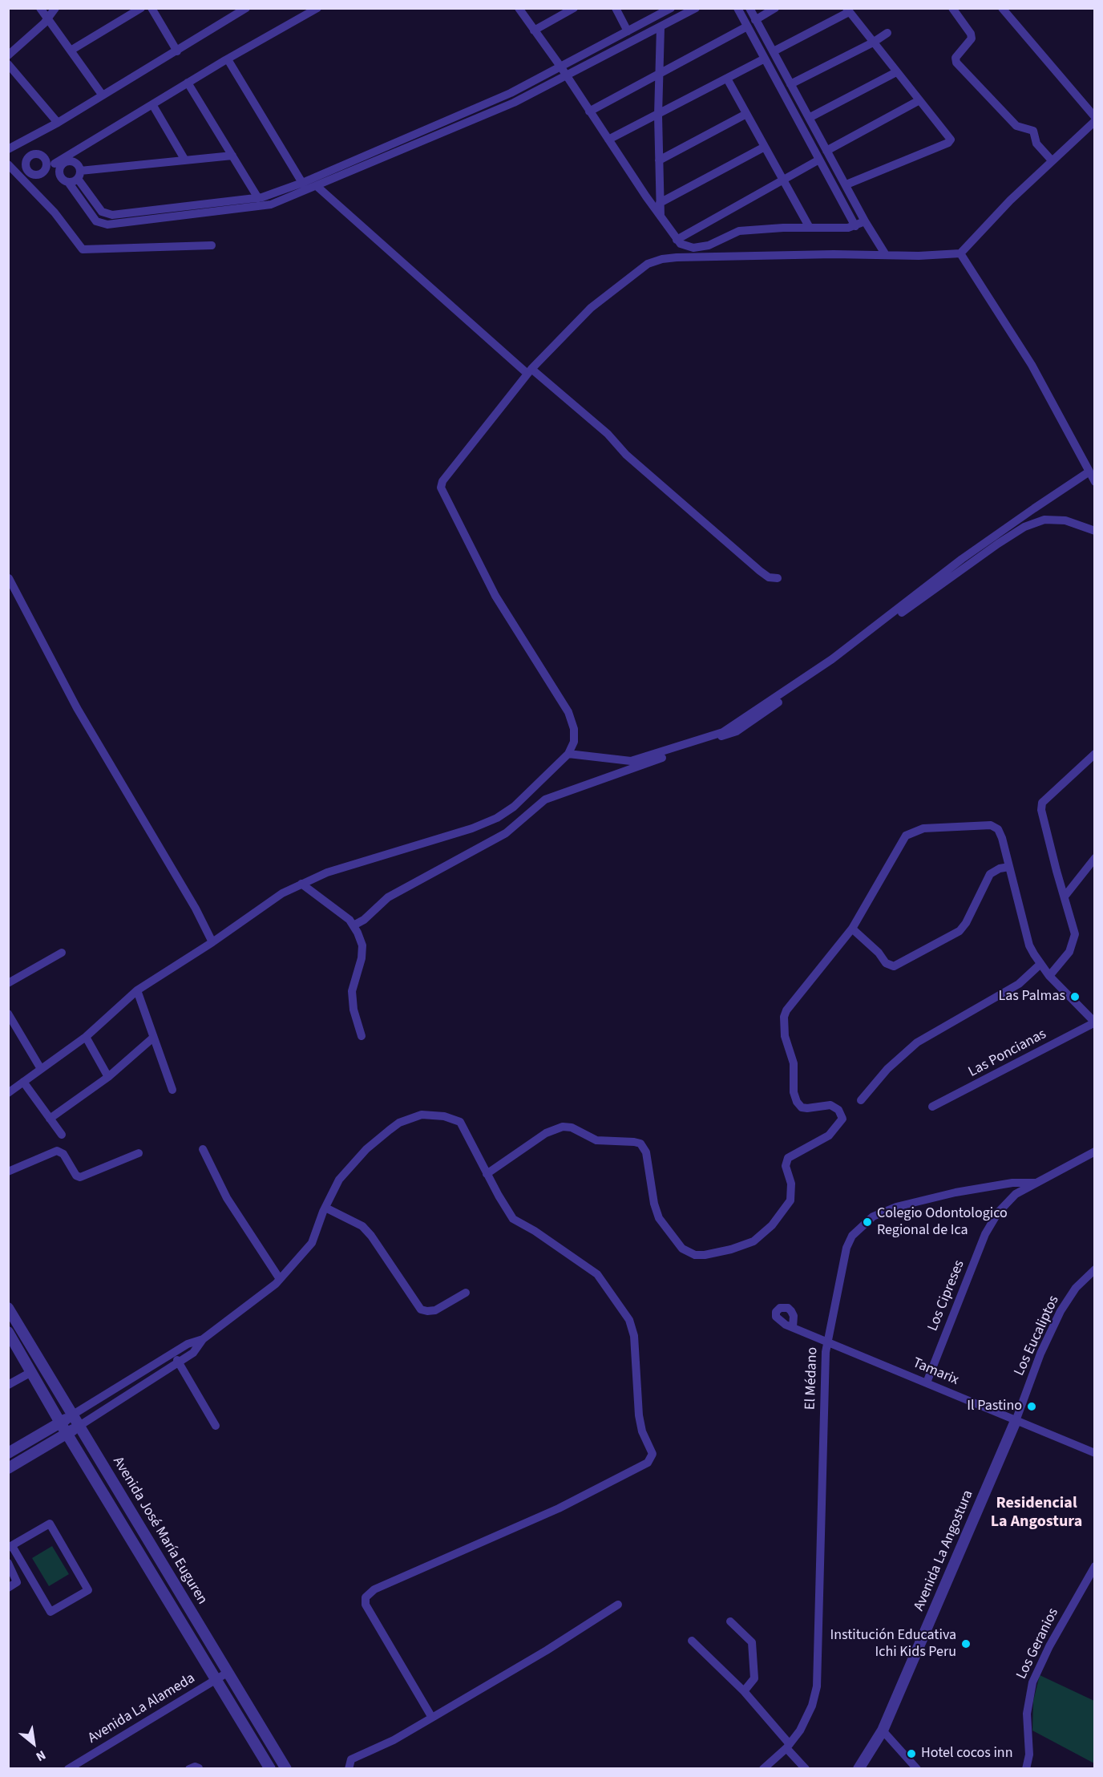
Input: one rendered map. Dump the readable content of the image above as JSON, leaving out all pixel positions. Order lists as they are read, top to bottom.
{
  "streets": {
    "street": [
      "Las Poncianas",
      "Los Cipreses",
      "Los Eucaliptos",
      "Tamarix",
      "El Médano",
      "Avenida José María Euguren",
      "Avenida La Angostura",
      "Los Geranios",
      "Avenida La Alameda"
    ]
  },
  "crossings": [
    ["Los Cipreses", "Tamarix"],
    ["Los Cipreses", "El Médano"],
    ["Los Eucaliptos", "Tamarix"],
    ["Los Eucaliptos", "Avenida La Angostura"],
    ["Tamarix", "El Médano"],
    ["Tamarix", "Avenida La Angostura"],
    ["Avenida José María Euguren", "Avenida La Alameda"]
  ],
  "districts": ["Residencial La Angostura"],
  "places": [
    "Las Palmas",
    "Colegio Odontologico Regional de Ica",
    "Il Pastino",
    "Institución Educativa Ichi Kids Peru",
    "Hotel cocos inn"
  ],
  "north": "bottom right"
}
